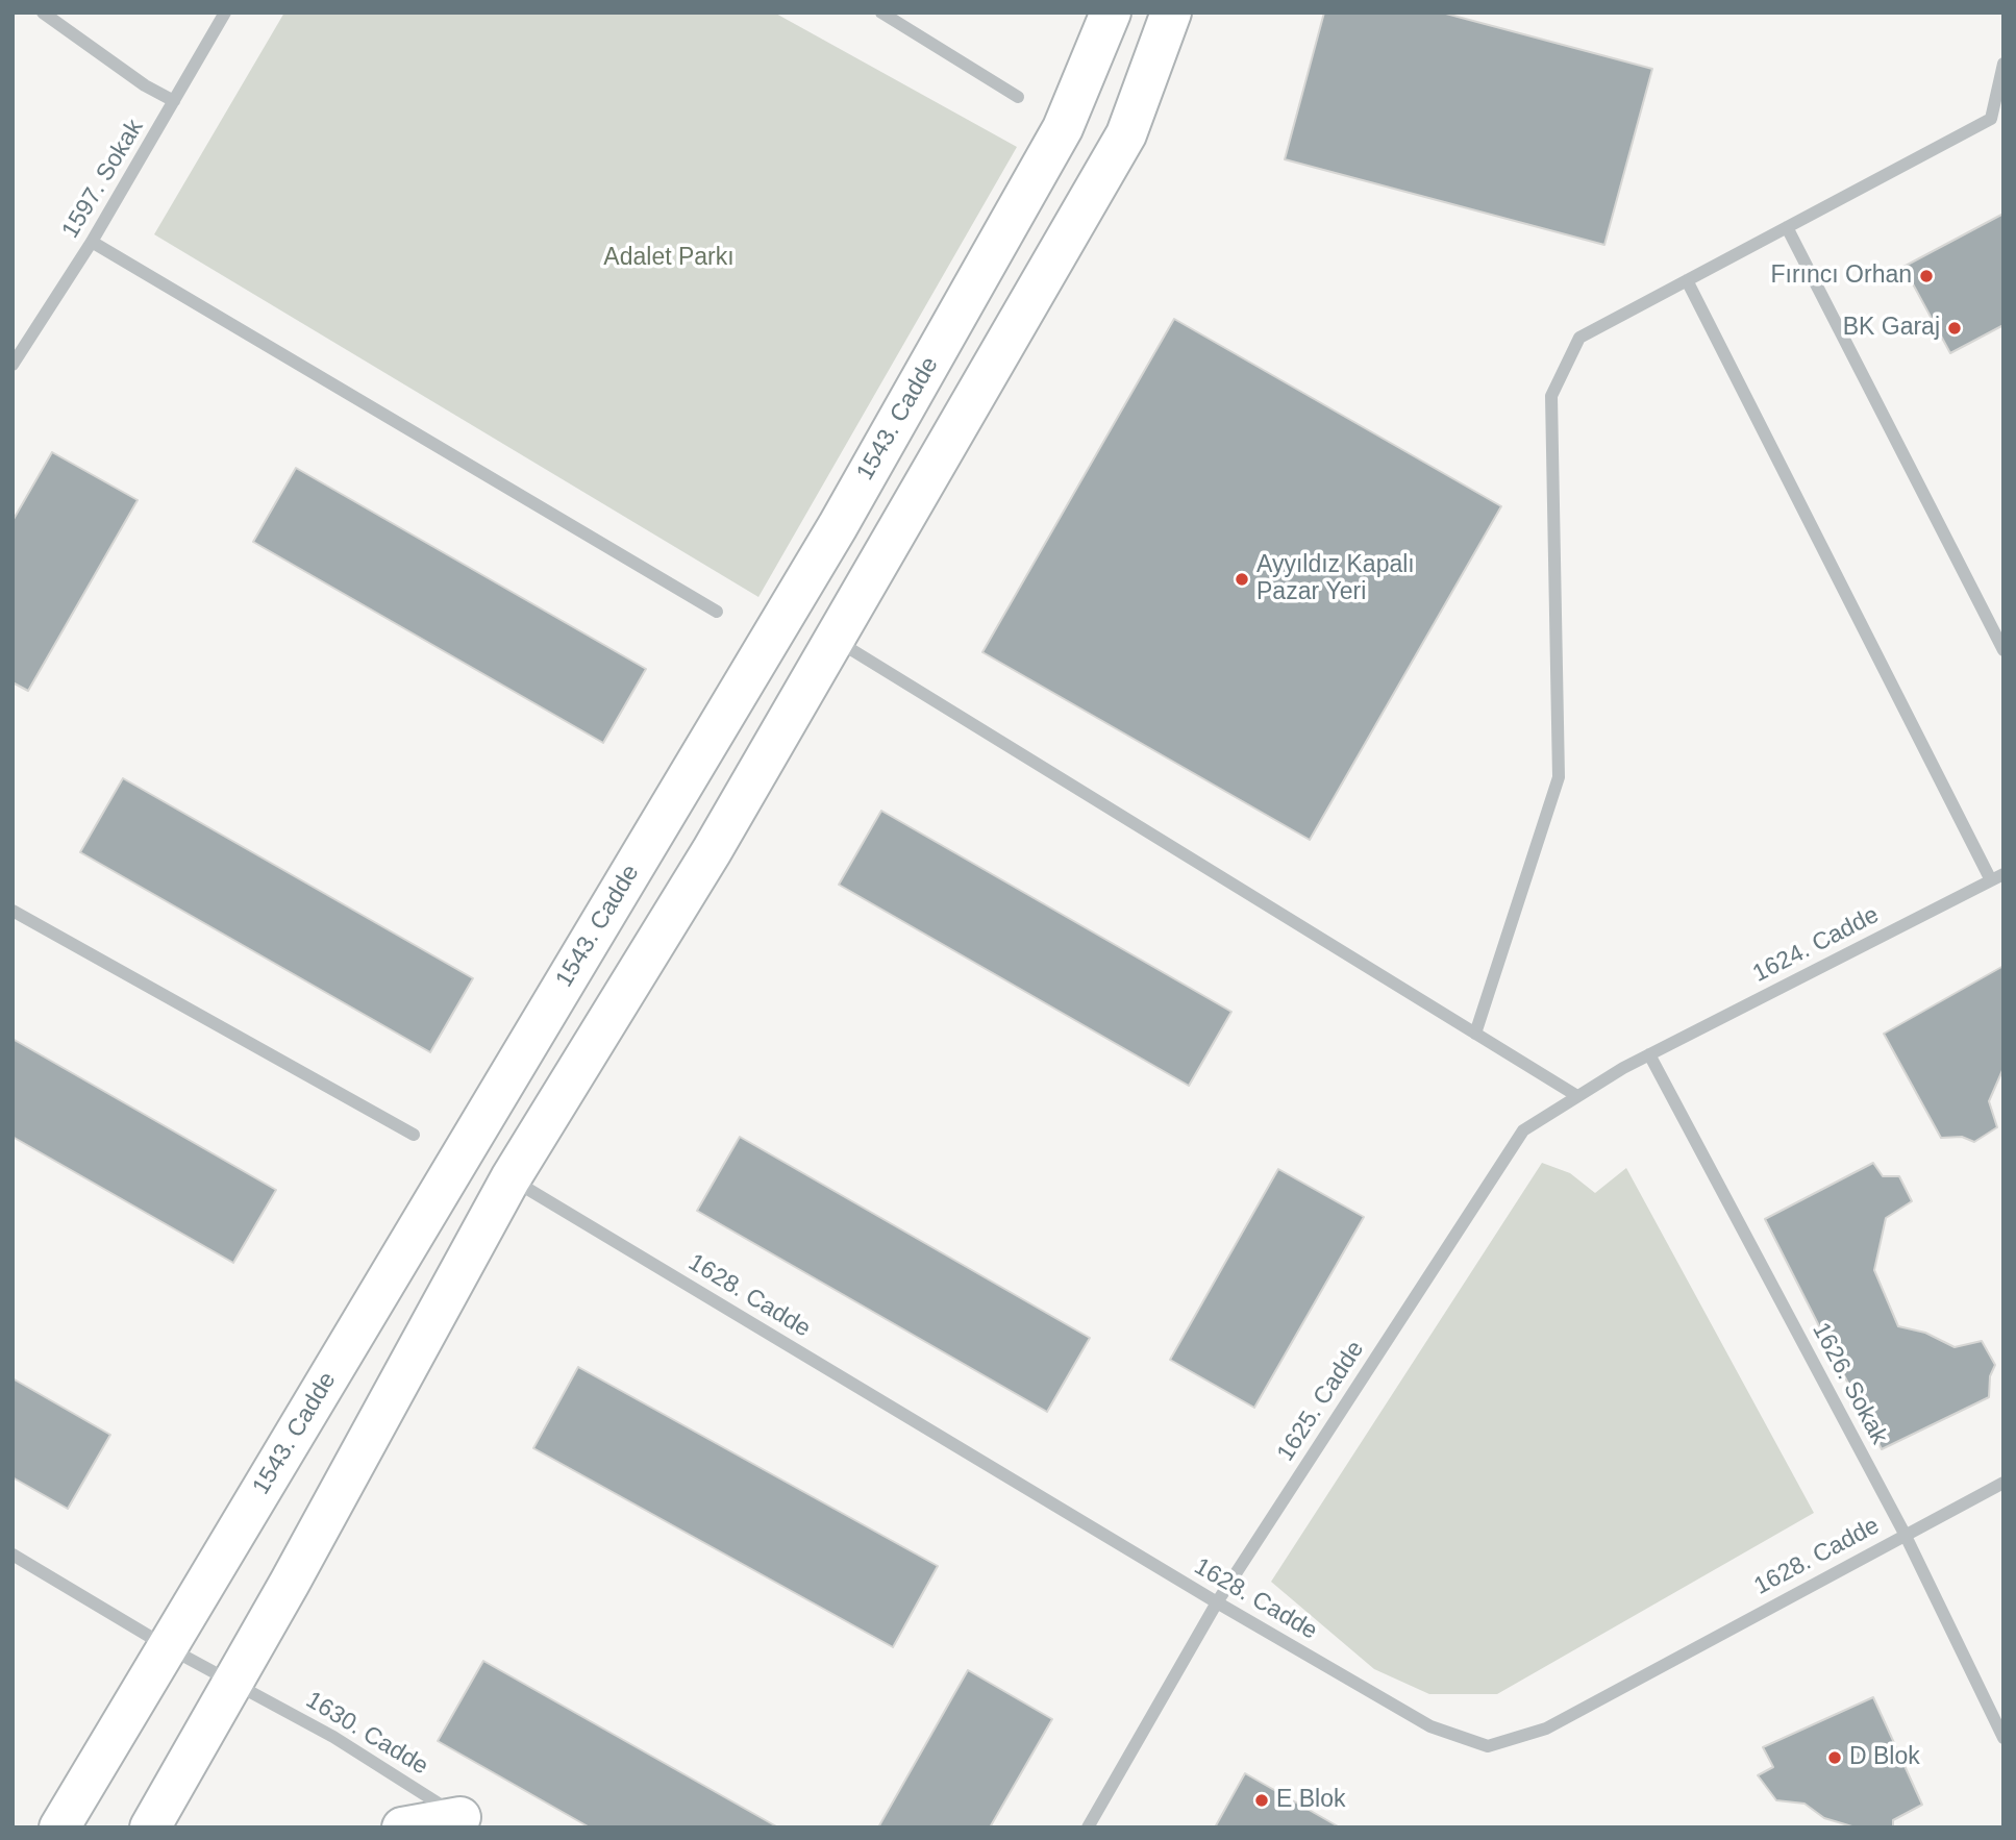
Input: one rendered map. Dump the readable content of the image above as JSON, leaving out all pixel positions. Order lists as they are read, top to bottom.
{
  "streets": {
    "main road": ["1543. Cadde"],
    "street": [
      "1597. Sokak",
      "1624. Cadde",
      "1628. Cadde",
      "1626. Sokak",
      "1625. Cadde",
      "1630. Cadde"
    ]
  },
  "crossings": [
    ["1543. Cadde", "1630. Cadde"],
    ["1624. Cadde", "1626. Sokak"],
    ["1624. Cadde", "1625. Cadde"],
    ["1628. Cadde", "1626. Sokak"],
    ["1628. Cadde", "1625. Cadde"],
    ["1626. Sokak", "1625. Cadde"]
  ],
  "parks": ["Adalet Parkı"],
  "places": [
    "Fırıncı Orhan",
    "BK Garaj",
    "Ayyıldız Kapalı Pazar Yeri",
    "D Blok",
    "E Blok"
  ]
}
